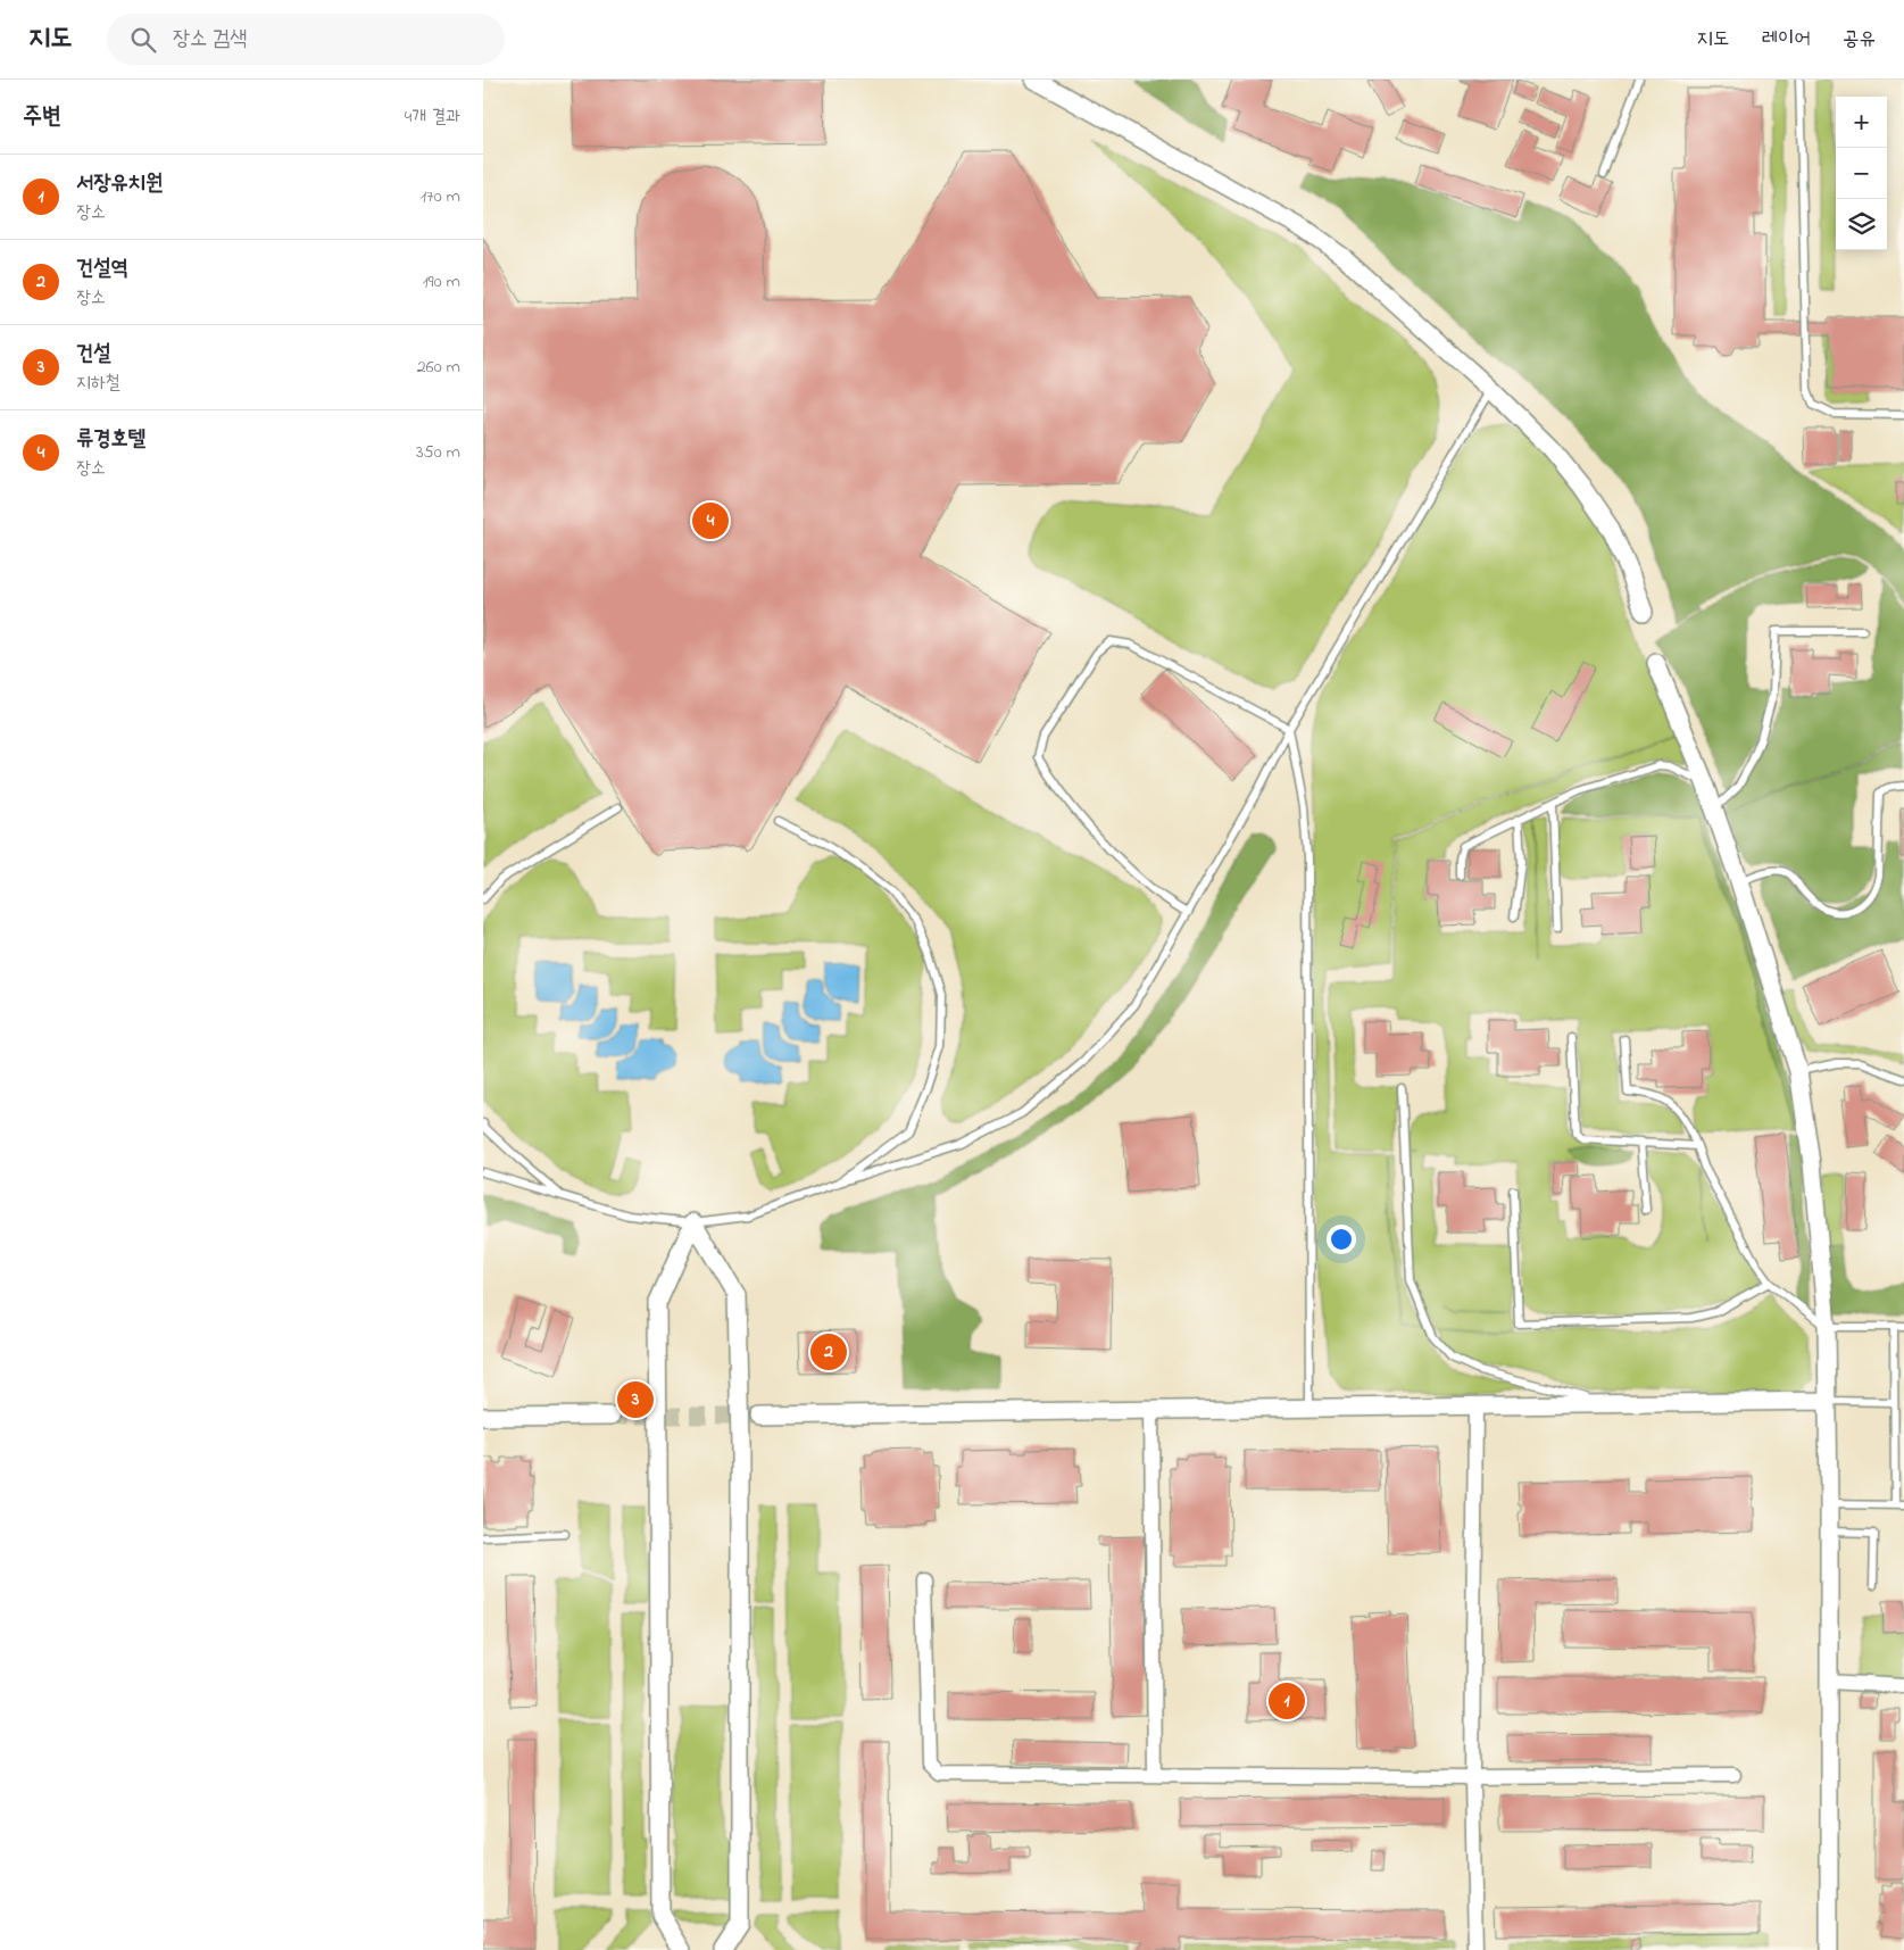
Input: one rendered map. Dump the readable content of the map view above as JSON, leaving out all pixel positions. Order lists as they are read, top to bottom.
{
  "page": {
    "header": "지도",
    "search": "장소 검색",
    "nav": ["지도", "레이어", "공유"],
    "heading": ["주변", "4개 결과"],
    "map_buttons": ["+", "−"],
    "list": [
      {
        "mark": "1",
        "name": "서장유치원",
        "note": "장소",
        "value": "170 m"
      },
      {
        "mark": "2",
        "name": "건설역",
        "note": "장소",
        "value": "190 m"
      },
      {
        "mark": "3",
        "name": "건설",
        "note": "지하철",
        "value": "260 m"
      },
      {
        "mark": "4",
        "name": "류경호텔",
        "note": "장소",
        "value": "350 m"
      }
    ],
    "pins": [
      "4",
      "2",
      "3",
      "1"
    ]
  }
}
